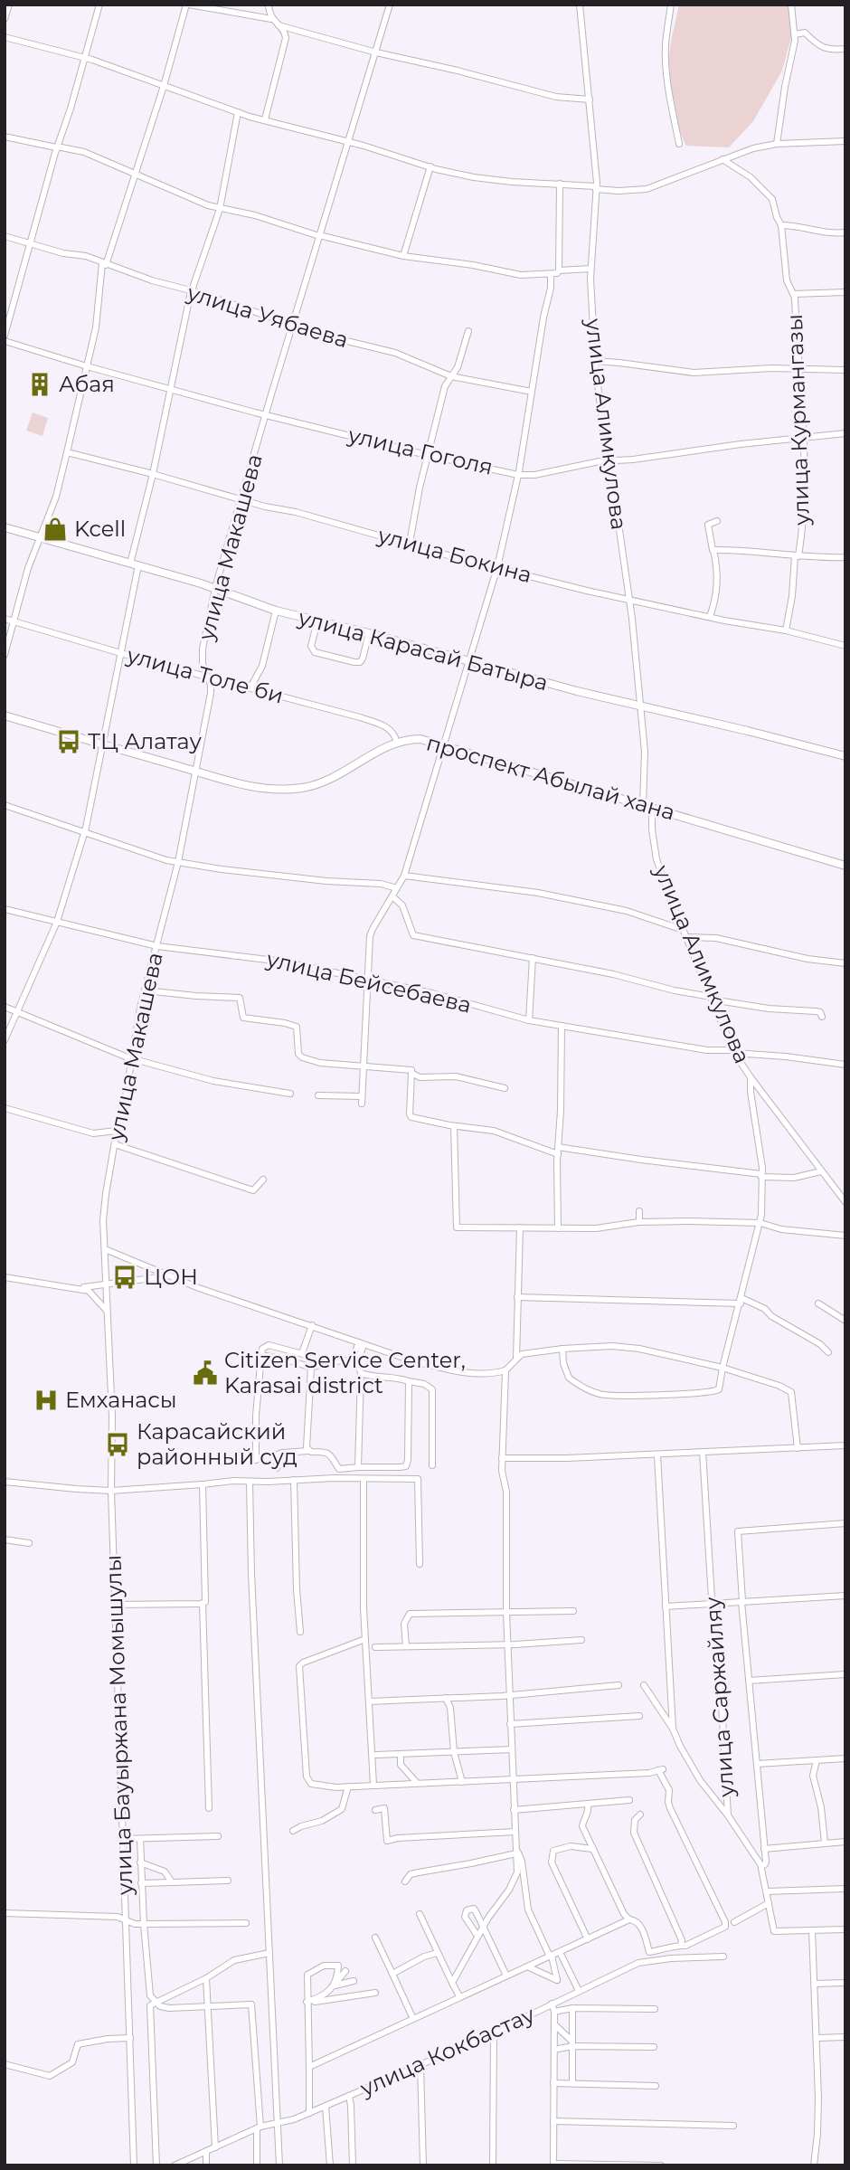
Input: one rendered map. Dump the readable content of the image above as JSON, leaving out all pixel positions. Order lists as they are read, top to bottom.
{
  "streets": {
    "main road": ["улица Карасай Батыра", "проспект Абылай хана"],
    "street": [
      "улица Уябаева",
      "улица Курмангазы",
      "улица Алимкулова",
      "улица Гоголя",
      "улица Макашева",
      "улица Бокина",
      "улица Толе би",
      "улица Бейсебаева",
      "улица Саржайляу",
      "улица Бауыржана Момышулы",
      "улица Кокбастау"
    ]
  },
  "crossings": [
    ["улица Уябаева", "улица Макашева"],
    ["улица Курмангазы", "улица Гоголя"],
    ["улица Курмангазы", "улица Бокина"],
    ["улица Алимкулова", "улица Гоголя"],
    ["улица Алимкулова", "улица Бокина"],
    ["улица Алимкулова", "улица Карасай Батыра"],
    ["улица Алимкулова", "проспект Абылай хана"],
    ["улица Алимкулова", "улица Бейсебаева"],
    ["улица Гоголя", "улица Макашева"],
    ["улица Макашева", "улица Бокина"],
    ["улица Макашева", "улица Карасай Батыра"],
    ["улица Макашева", "улица Толе би"],
    ["улица Макашева", "проспект Абылай хана"],
    ["улица Макашева", "улица Бейсебаева"],
    ["улица Макашева", "улица Бауыржана Момышулы"],
    ["улица Толе би", "проспект Абылай хана"]
  ],
  "places": {
    "building": ["Абая"],
    "shop": ["Kcell"],
    "bus stop": ["ТЦ Алатау", "ЦОН", "Карасайский районный суд"],
    "public building": ["Citizen Service Center, Karasai district"],
    "hospital": ["Емханасы"]
  }
}
